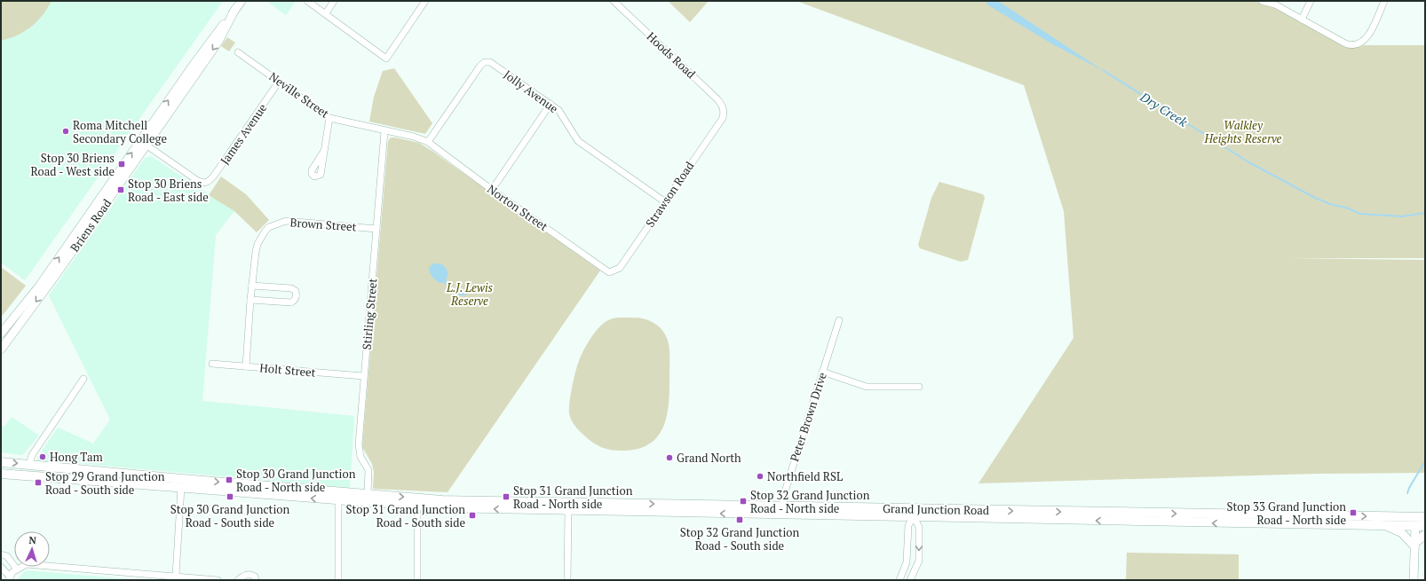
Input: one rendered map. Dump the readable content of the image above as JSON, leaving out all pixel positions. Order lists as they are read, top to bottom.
{
  "streets": {
    "highway": ["Grand Junction Road"],
    "main road": ["Briens Road"],
    "street": [
      "Hoods Road",
      "Jolly Avenue",
      "Neville Street",
      "James Avenue",
      "Strawson Road",
      "Norton Street",
      "Brown Street",
      "Stirling Street",
      "Holt Street",
      "Peter Brown Drive"
    ]
  },
  "crossings": [
    ["Hoods Road", "Strawson Road"],
    ["Jolly Avenue", "Neville Street"],
    ["Jolly Avenue", "Strawson Road"],
    ["Jolly Avenue", "Norton Street"],
    ["Neville Street", "James Avenue"],
    ["Neville Street", "Norton Street"],
    ["Neville Street", "Stirling Street"],
    ["James Avenue", "Briens Road"],
    ["Strawson Road", "Norton Street"],
    ["Brown Street", "Stirling Street"],
    ["Brown Street", "Holt Street"],
    ["Stirling Street", "Holt Street"],
    ["Stirling Street", "Grand Junction Road"],
    ["Peter Brown Drive", "Grand Junction Road"]
  ],
  "water": ["Dry Creek"],
  "parks": ["Walkley Heights Reserve", "L.J. Lewis Reserve"],
  "places": {
    "other": [
      "Roma Mitchell Secondary College",
      "Hong Tam",
      "Grand North",
      "Northfield RSL"
    ],
    "transit": [
      "Stop 30 Briens Road - West side",
      "Stop 30 Briens Road - East side",
      "Stop 30 Grand Junction Road - North side",
      "Stop 29 Grand Junction Road - South side",
      "Stop 30 Grand Junction Road - South side",
      "Stop 31 Grand Junction Road - North side",
      "Stop 32 Grand Junction Road - North side",
      "Stop 33 Grand Junction Road - North side",
      "Stop 31 Grand Junction Road - South side",
      "Stop 32 Grand Junction Road - South side"
    ]
  },
  "north": "top"
}
